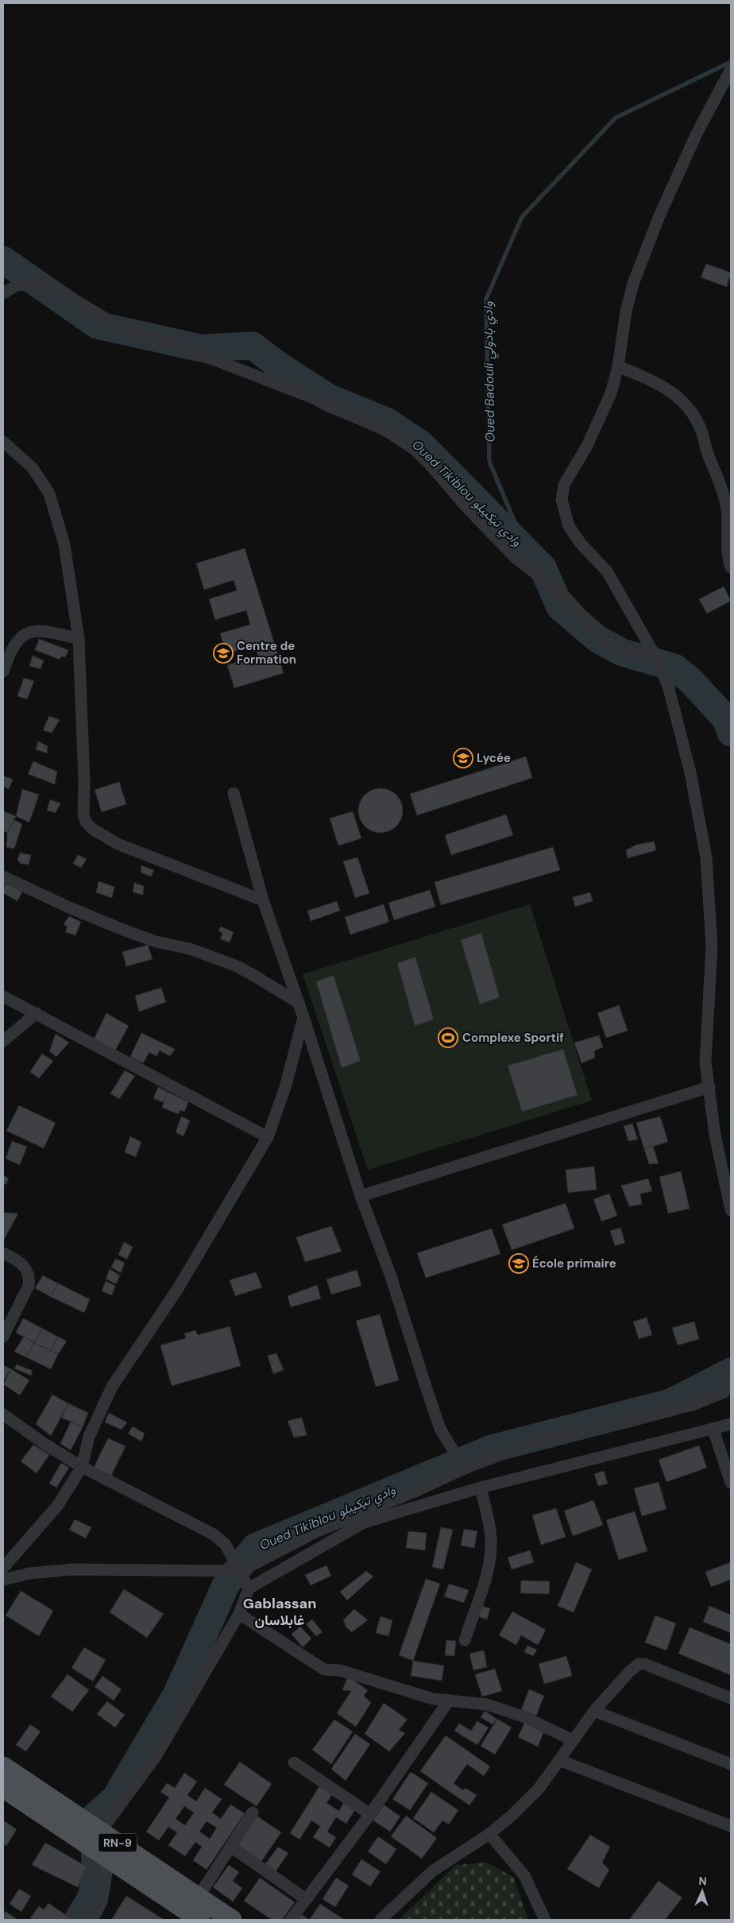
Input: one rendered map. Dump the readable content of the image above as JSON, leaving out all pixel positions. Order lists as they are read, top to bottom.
{
  "streets": {
    "main road": ["RN-9"]
  },
  "districts": ["Gablassan غابلاسان"],
  "water": ["Oued Badouli وادي بادولي", "Oued Tikiblou وادي تيكيبلو"],
  "places": {
    "school or university": ["Centre de Formation", "Lycée", "École primaire"],
    "sports": ["Complexe Sportif"]
  },
  "north": "top"
}
